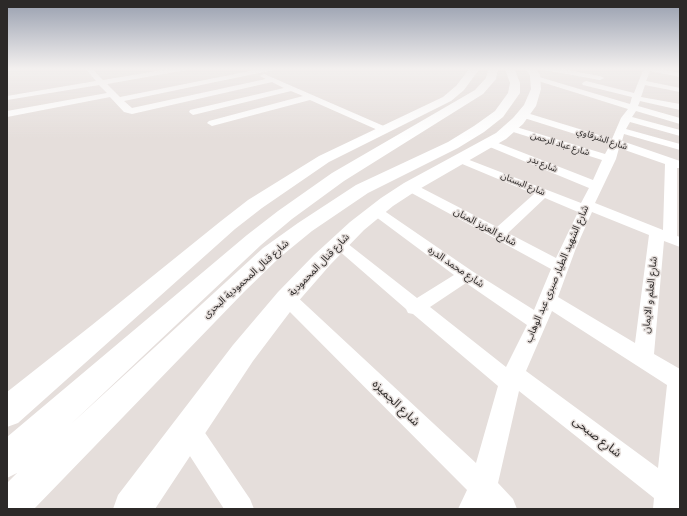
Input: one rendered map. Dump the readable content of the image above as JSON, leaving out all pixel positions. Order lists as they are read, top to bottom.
{
  "streets": {
    "main road": ["شارع قنال المحمودية", "شارع قنال المحمودية البحرى"],
    "street": [
      "شارع الشرقاوي",
      "شارع عباد الرحمن",
      "شارع بدر",
      "شارع البستان",
      "شارع العزيز المنان",
      "شارع محمد الدره",
      "شارع الشهيد الطيار صبرى عبد الوهاب",
      "شارع العلم و الايمان",
      "شارع الجميزه",
      "شارع صبحى"
    ]
  },
  "crossings": [
    ["شارع الشرقاوي", "شارع عباد الرحمن"],
    ["شارع الشرقاوي", "شارع بدر"],
    ["شارع الشرقاوي", "شارع قنال المحمودية"],
    ["شارع الشرقاوي", "شارع الشهيد الطيار صبرى عبد الوهاب"],
    ["شارع الشرقاوي", "شارع قنال المحمودية البحرى"],
    ["شارع الشرقاوي", "شارع العلم و الايمان"],
    ["شارع عباد الرحمن", "شارع بدر"],
    ["شارع عباد الرحمن", "شارع قنال المحمودية"],
    ["شارع عباد الرحمن", "شارع الشهيد الطيار صبرى عبد الوهاب"],
    ["شارع عباد الرحمن", "شارع قنال المحمودية البحرى"],
    ["شارع بدر", "شارع قنال المحمودية"],
    ["شارع بدر", "شارع الشهيد الطيار صبرى عبد الوهاب"],
    ["شارع بدر", "شارع قنال المحمودية البحرى"],
    ["شارع البستان", "شارع قنال المحمودية"],
    ["شارع البستان", "شارع الشهيد الطيار صبرى عبد الوهاب"],
    ["شارع البستان", "شارع العلم و الايمان"],
    ["شارع العزيز المنان", "شارع قنال المحمودية"],
    ["شارع العزيز المنان", "شارع الشهيد الطيار صبرى عبد الوهاب"],
    ["شارع قنال المحمودية", "شارع محمد الدره"],
    ["شارع قنال المحمودية", "شارع قنال المحمودية البحرى"],
    ["شارع قنال المحمودية", "شارع الجميزه"],
    ["شارع قنال المحمودية", "شارع صبحى"],
    ["شارع محمد الدره", "شارع الشهيد الطيار صبرى عبد الوهاب"],
    ["شارع الشهيد الطيار صبرى عبد الوهاب", "شارع الجميزه"],
    ["شارع الشهيد الطيار صبرى عبد الوهاب", "شارع صبحى"]
  ]
}
